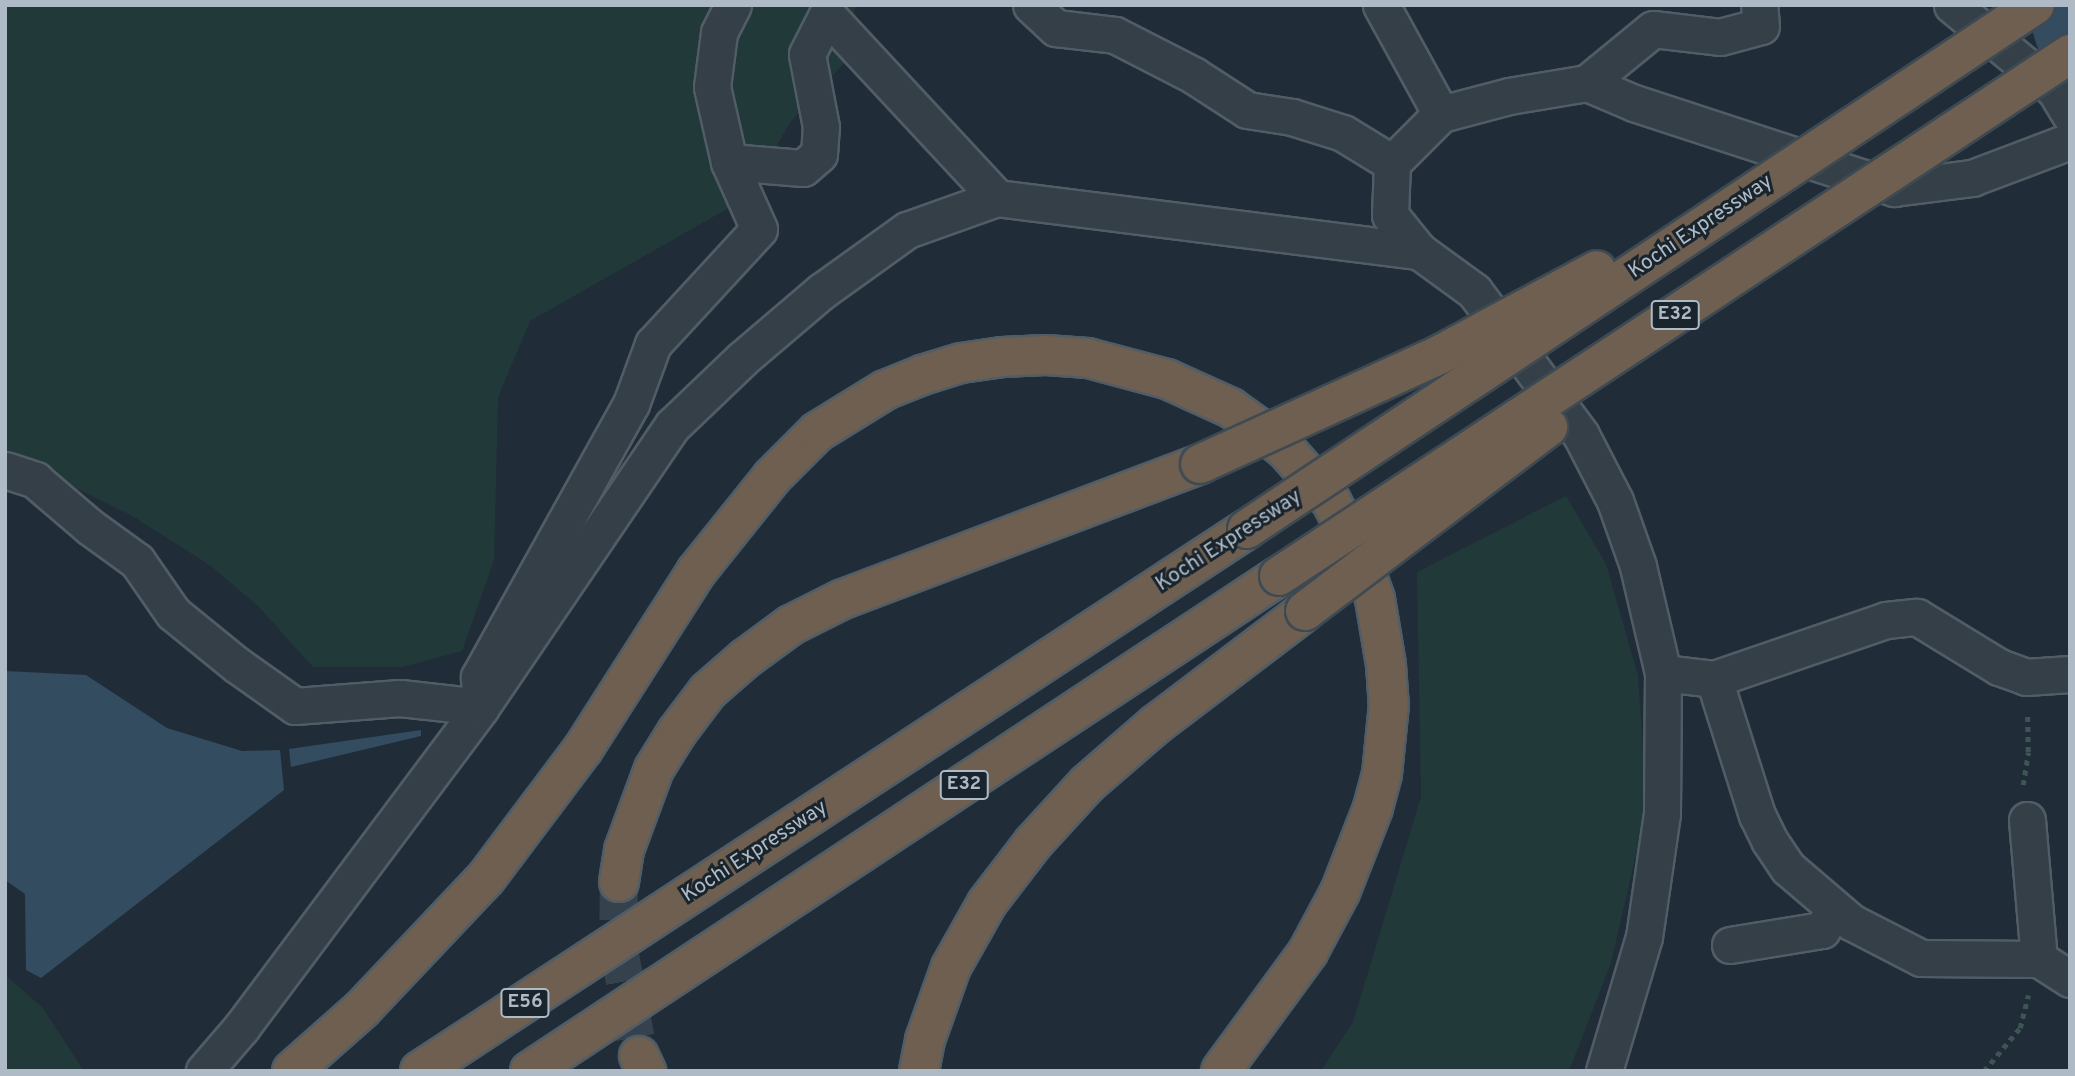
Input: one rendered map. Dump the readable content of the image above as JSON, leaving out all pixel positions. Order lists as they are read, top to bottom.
{
  "streets": {
    "highway": ["Kochi Expressway", "E32", "E56"]
  }
}
